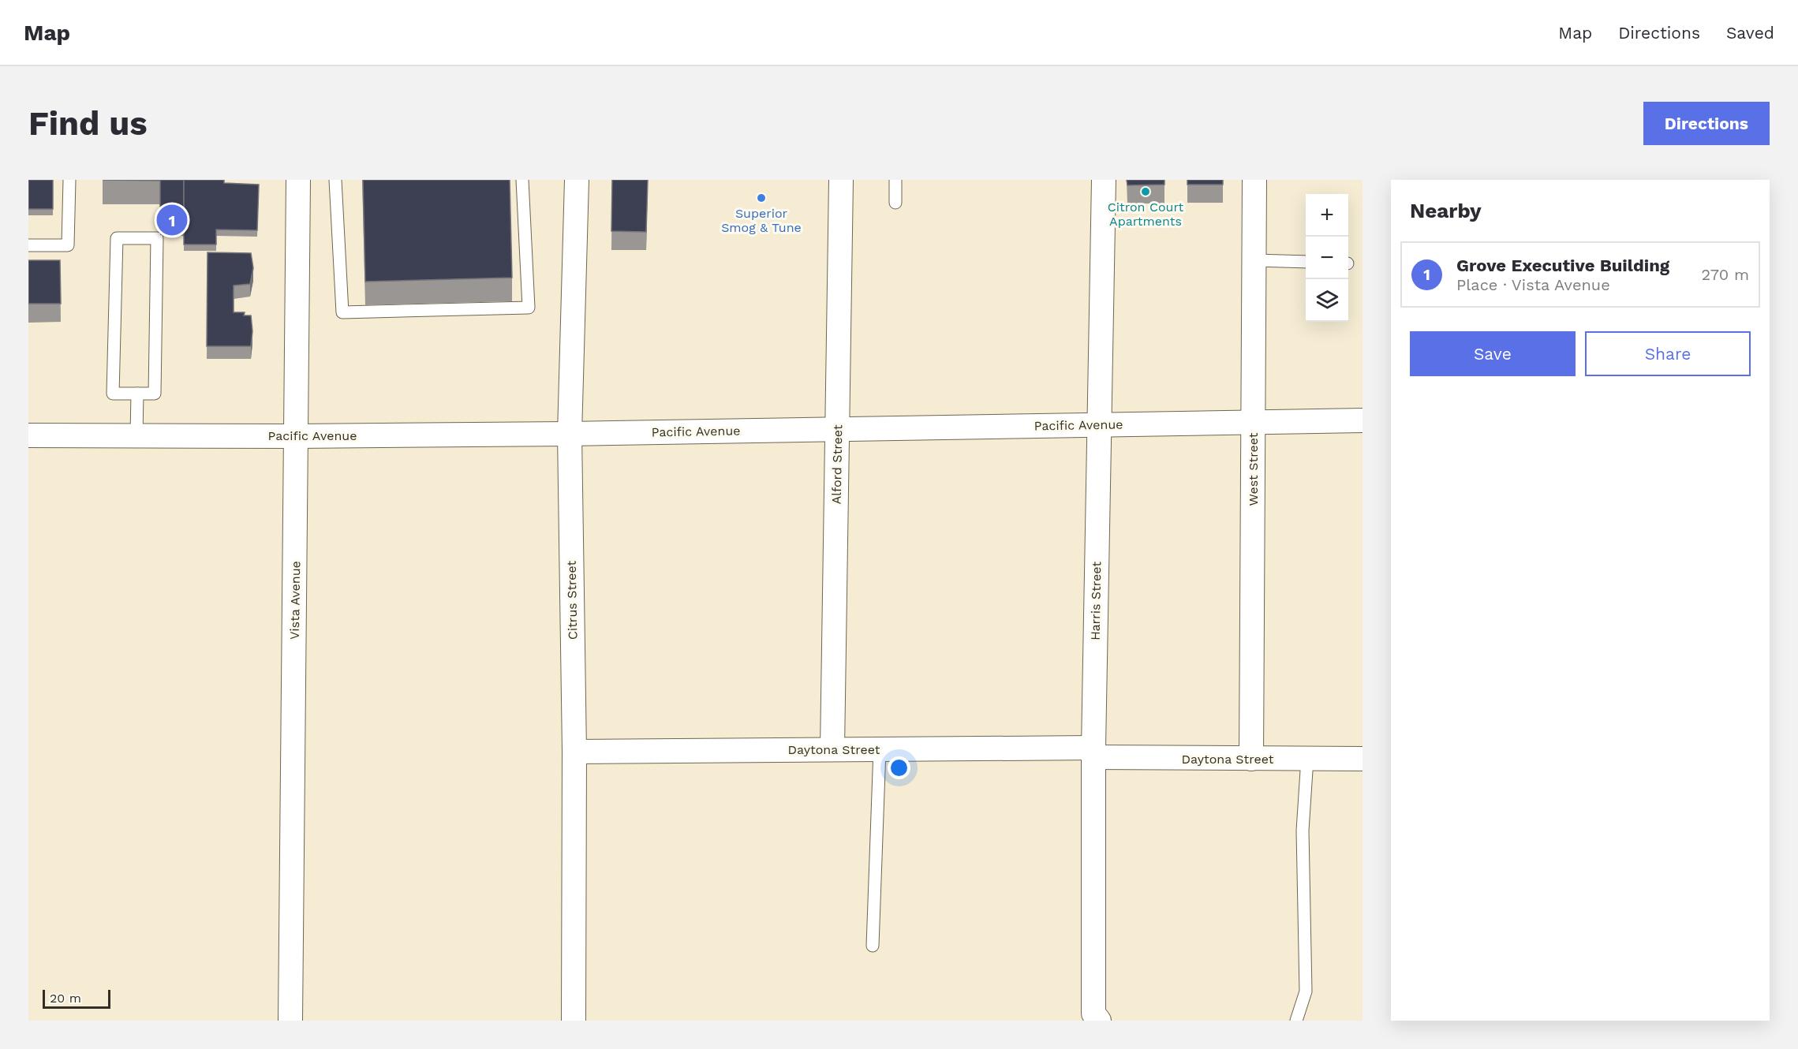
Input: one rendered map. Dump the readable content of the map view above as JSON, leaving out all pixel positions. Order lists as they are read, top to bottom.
{
  "streets": {
    "street": [
      "Pacific Avenue",
      "Alford Street",
      "West Street",
      "Vista Avenue",
      "Citrus Street",
      "Harris Street",
      "Daytona Street"
    ]
  },
  "crossings": [
    ["Pacific Avenue", "Alford Street"],
    ["Pacific Avenue", "West Street"],
    ["Pacific Avenue", "Vista Avenue"],
    ["Pacific Avenue", "Citrus Street"],
    ["Pacific Avenue", "Harris Street"],
    ["Alford Street", "Daytona Street"],
    ["West Street", "Daytona Street"],
    ["Citrus Street", "Daytona Street"],
    ["Harris Street", "Daytona Street"]
  ],
  "places": ["Citron Court Apartments", "Superior Smog & Tune"],
  "scale_bar": "20 m",
  "page": {
    "header": "Map",
    "nav": ["Map", "Directions", "Saved"],
    "buttons": [
      "Directions",
      ["Save", "Share"]
    ],
    "title": "Find us",
    "heading": "Nearby",
    "map_buttons": ["+", "−"],
    "pins": "1",
    "list": [
      {
        "mark": "1",
        "name": "Grove Executive Building",
        "note": "Place · Vista Avenue",
        "value": "270 m"
      }
    ],
    "scale": "20 m"
  }
}
